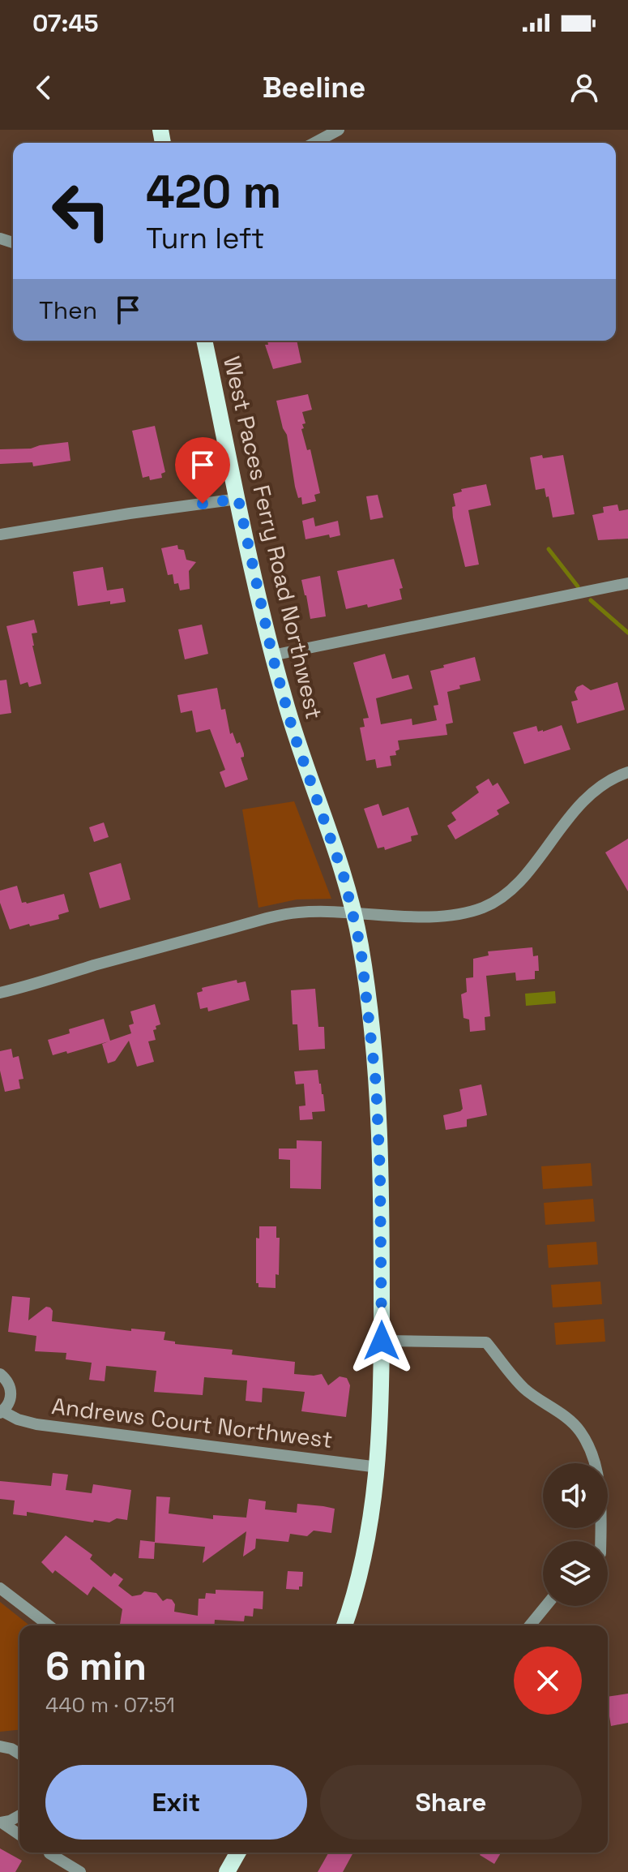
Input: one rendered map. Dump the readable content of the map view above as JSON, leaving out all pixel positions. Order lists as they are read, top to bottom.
{
  "streets": {
    "main road": ["West Paces Ferry Road Northwest"],
    "street": ["Andrews Court Northwest"]
  },
  "crossings": [
    ["West Paces Ferry Road Northwest", "Andrews Court Northwest"]
  ],
  "page": {
    "status": "07:45",
    "header": "Beeline",
    "turn": ["420 m", "Turn left"],
    "then": "Then",
    "heading": ["6 min", "440 m · 07:51"],
    "buttons": ["Exit", "Share"]
  }
}
